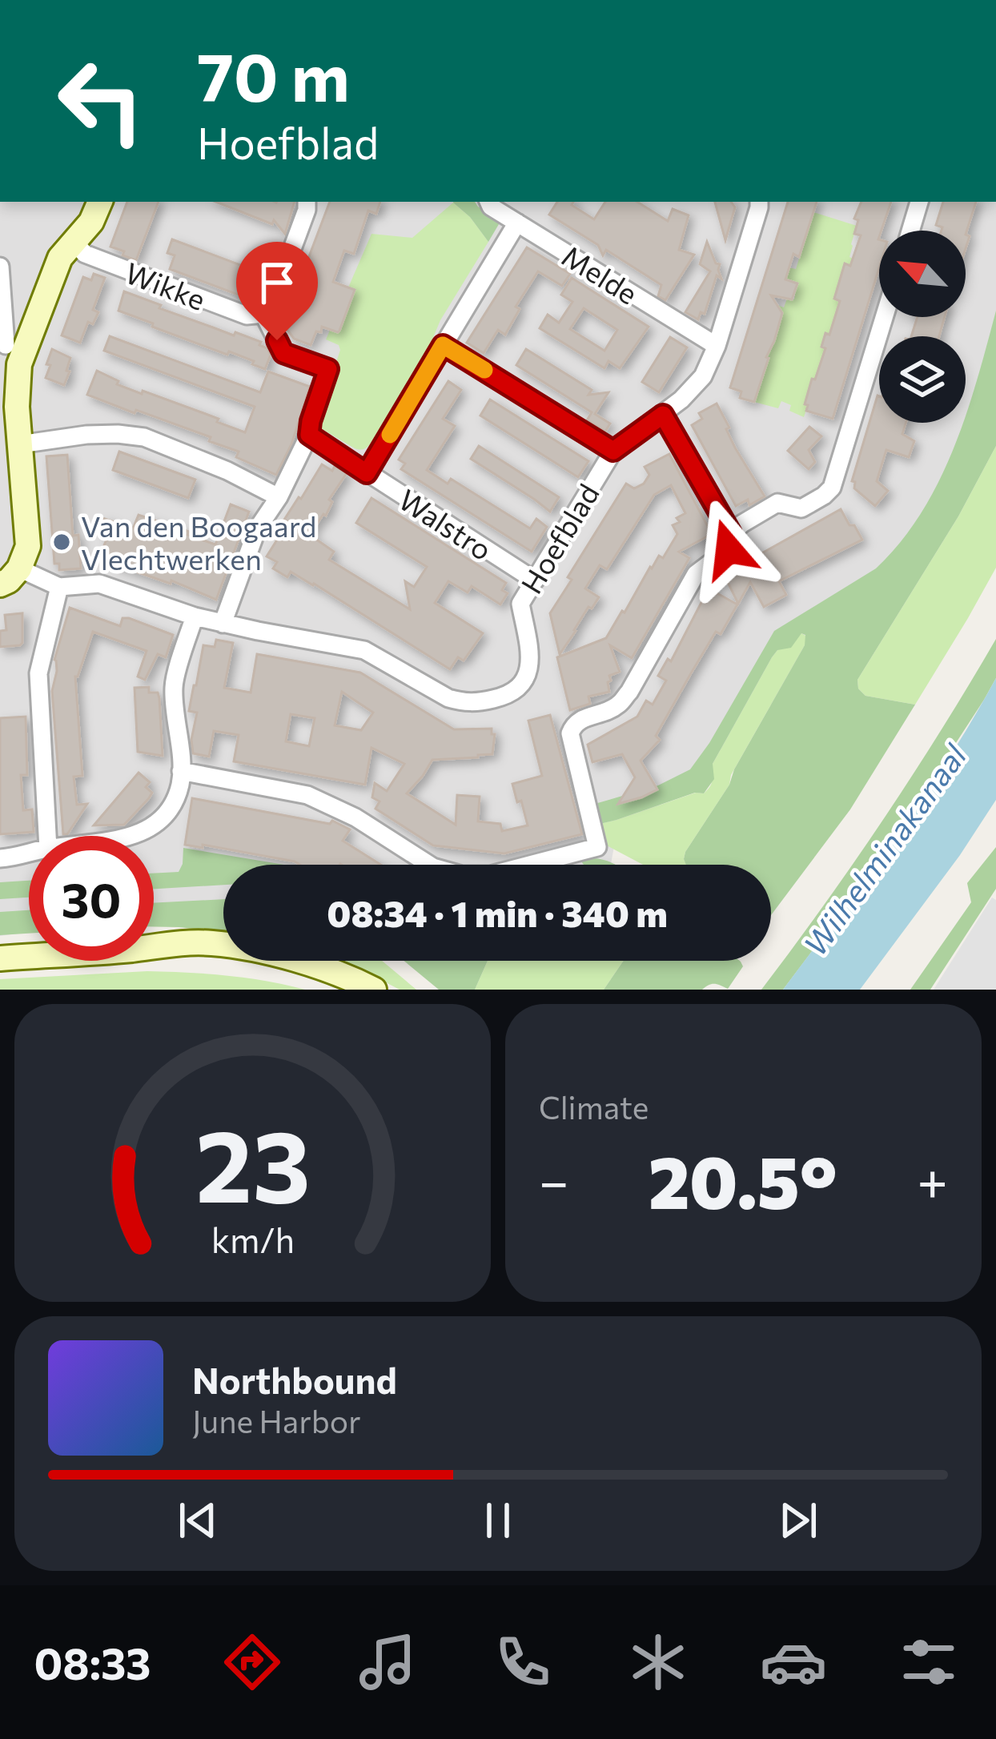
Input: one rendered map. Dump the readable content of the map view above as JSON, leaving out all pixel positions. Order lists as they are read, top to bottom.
{
  "streets": {
    "street": [
      "Melde",
      "Wikke",
      "Walstro",
      "Hoefblad"
    ]
  },
  "crossings": [
    ["Melde", "Hoefblad"],
    ["Walstro", "Hoefblad"]
  ],
  "water": ["Wilhelminakanaal"],
  "places": ["Van den Boogaard Vlechtwerken"],
  "north": "top left",
  "page": {
    "turn": ["70 m", "Hoefblad"],
    "limit": "30",
    "trip": "08:34 · 1 min · 340 m",
    "tile": "Climate",
    "heat": ["−", "20.5°", "+"],
    "song": ["Northbound", "June Harbor"],
    "tabs": "08:33",
    "gauge": ["23", "km/h"]
  }
}
